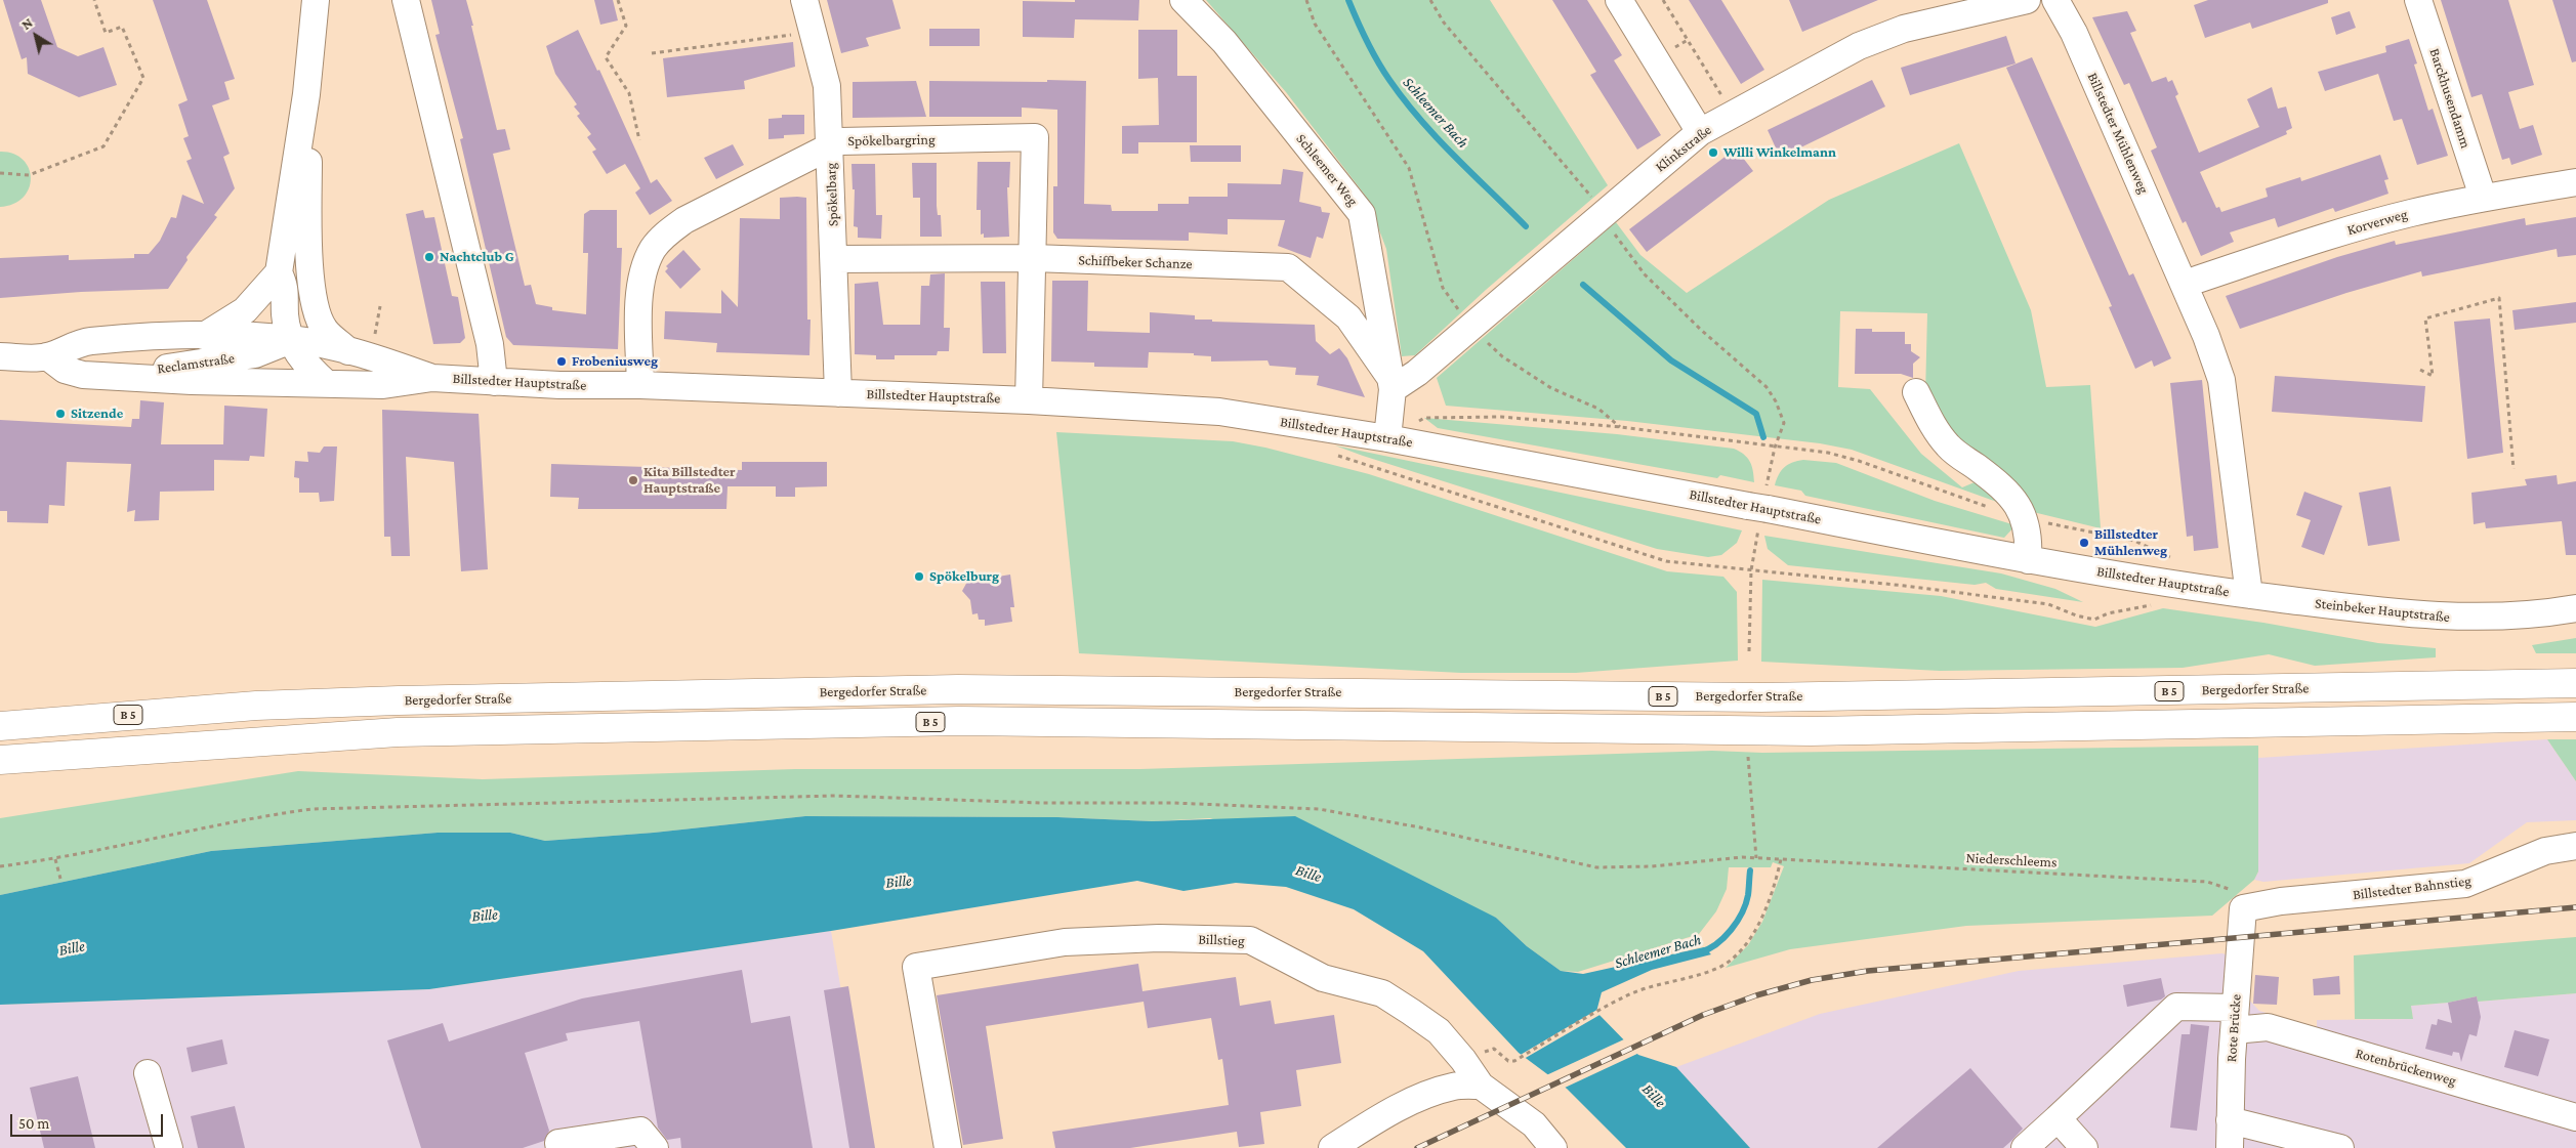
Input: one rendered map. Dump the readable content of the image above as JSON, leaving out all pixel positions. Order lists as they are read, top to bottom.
{
  "streets": {
    "highway": ["Bergedorfer Straße", "B 5"],
    "street": [
      "Barckhusendamm",
      "Billstedter Mühlenweg",
      "Spökelbargring",
      "Klinkstraße",
      "Schleemer Weg",
      "Spökelbarg",
      "Korverweg",
      "Schiffbeker Schanze",
      "Reclamstraße",
      "Billstedter Hauptstraße",
      "Steinbeker Hauptstraße",
      "Billstedter Bahnstieg",
      "Billstieg",
      "Rote Brücke",
      "Rotenbrückenweg"
    ],
    "path": ["Niederschleems"]
  },
  "crossings": [
    ["Barckhusendamm", "Korverweg"],
    ["Billstedter Mühlenweg", "Korverweg"],
    ["Billstedter Mühlenweg", "Billstedter Hauptstraße"],
    ["Billstedter Mühlenweg", "Steinbeker Hauptstraße"],
    ["Spökelbargring", "Spökelbarg"],
    ["Spökelbargring", "Schiffbeker Schanze"],
    ["Spökelbargring", "Billstedter Hauptstraße"],
    ["Klinkstraße", "Schleemer Weg"],
    ["Klinkstraße", "Schiffbeker Schanze"],
    ["Schleemer Weg", "Schiffbeker Schanze"],
    ["Schleemer Weg", "Billstedter Hauptstraße"],
    ["Spökelbarg", "Schiffbeker Schanze"],
    ["Spökelbarg", "Billstedter Hauptstraße"],
    ["Reclamstraße", "Billstedter Hauptstraße"],
    ["Billstedter Hauptstraße", "Steinbeker Hauptstraße"],
    ["Niederschleems", "Billstedter Bahnstieg"],
    ["Niederschleems", "Rote Brücke"],
    ["Billstedter Bahnstieg", "Rote Brücke"],
    ["Rote Brücke", "Rotenbrückenweg"]
  ],
  "water": ["Schleemer Bach", "Bille"],
  "places": [
    "Willi Winkelmann",
    "Nachtclub G",
    "Frobeniusweg",
    "Sitzende",
    "Kita Billstedter Hauptstraße",
    "Billstedter Mühlenweg",
    "Spökelburg"
  ],
  "scale_bar": "50 m",
  "north": "top left"
}
